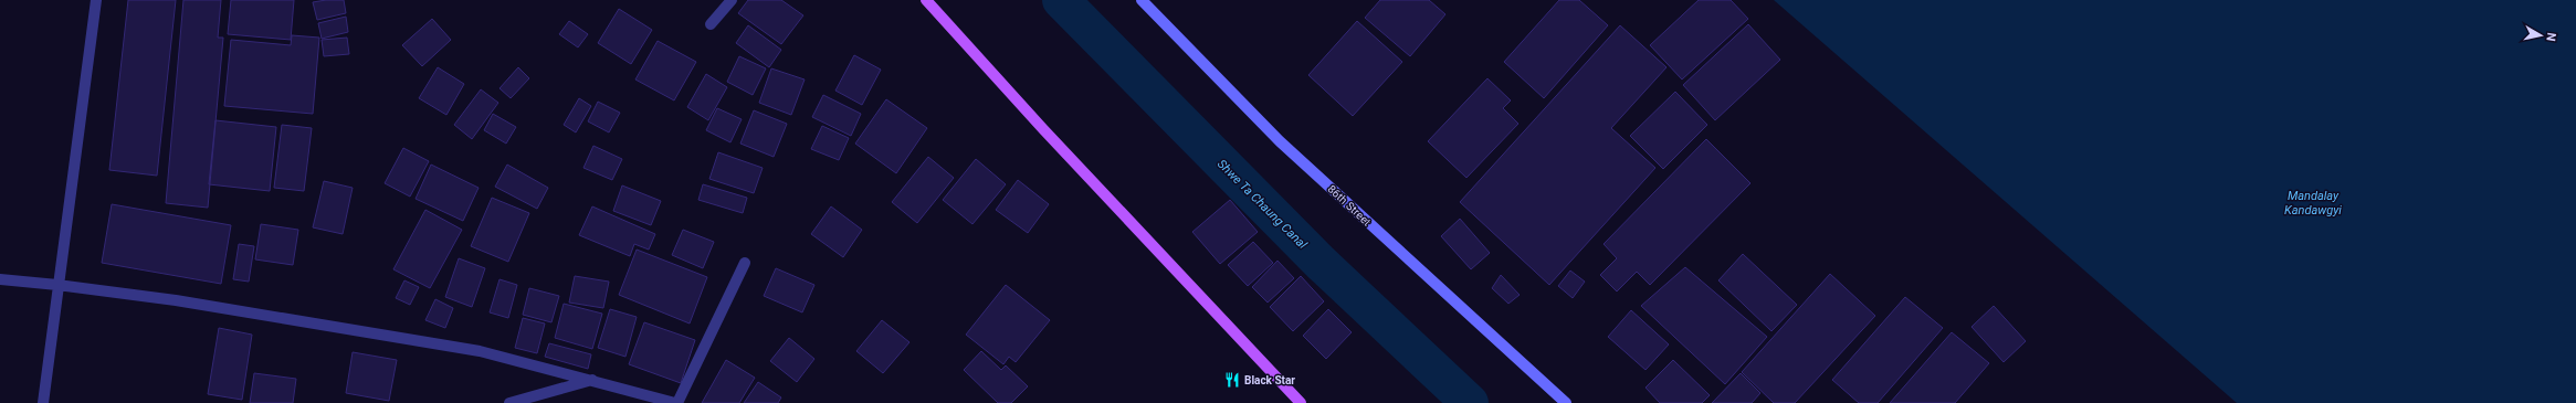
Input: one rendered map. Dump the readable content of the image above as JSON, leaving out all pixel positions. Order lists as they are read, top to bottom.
{
  "streets": {
    "main road": ["86th Street"]
  },
  "water": ["Mandalay Kandawgyi", "Shwe Ta Chaung Canal"],
  "places": {
    "restaurant": ["Black Star"]
  },
  "north": "right"
}
